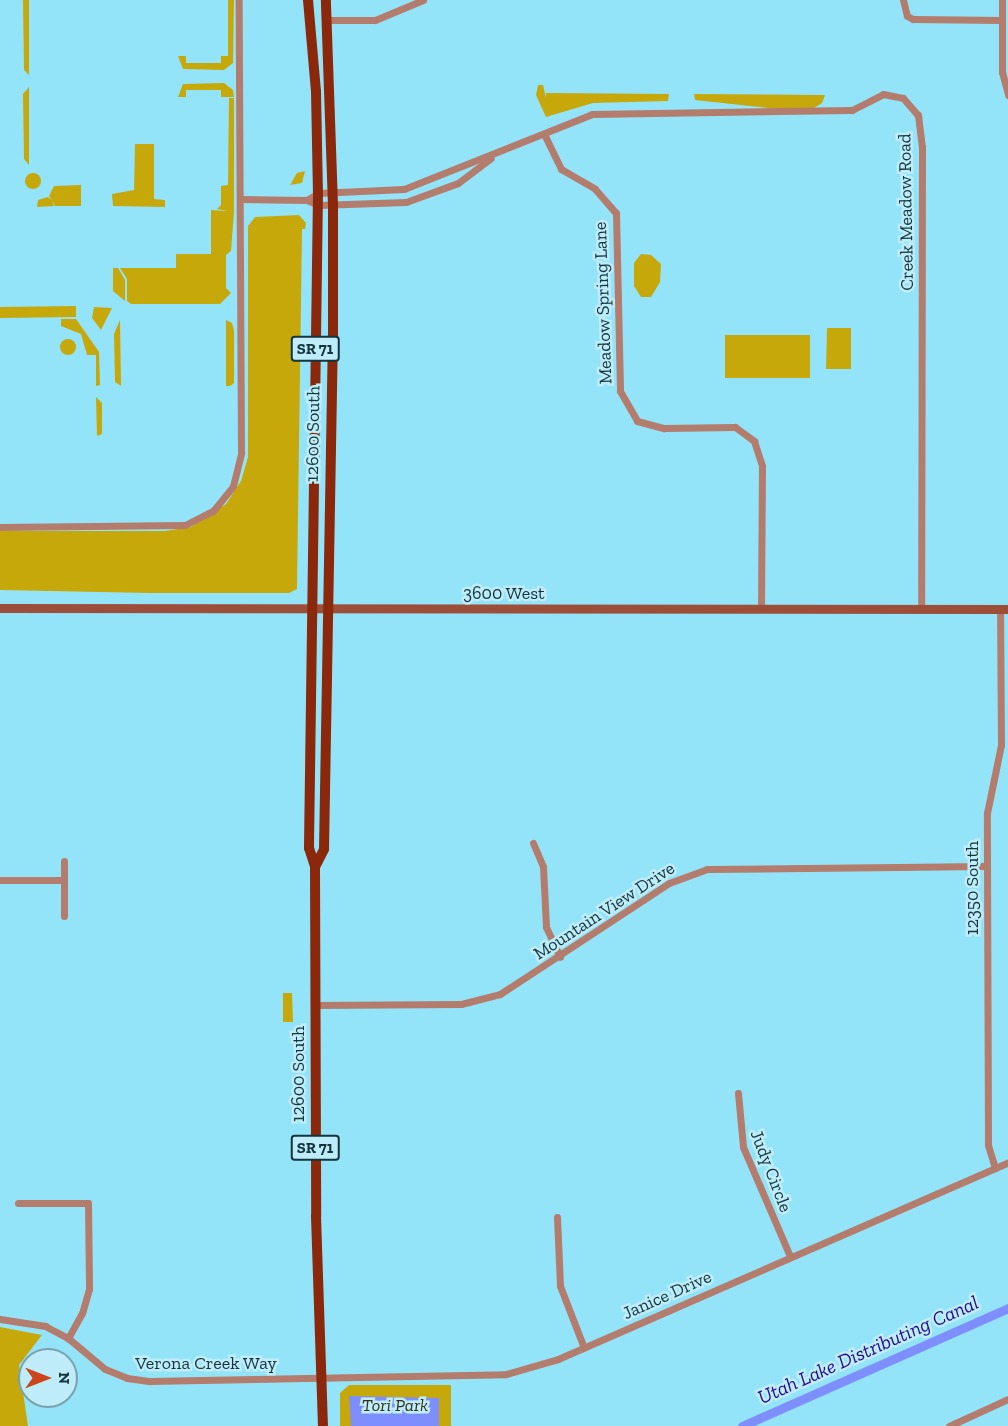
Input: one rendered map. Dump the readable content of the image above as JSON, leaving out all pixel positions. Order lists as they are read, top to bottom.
{
  "streets": {
    "main road": ["SR 71", "12600 South", "3600 West"],
    "street": [
      "Creek Meadow Road",
      "Meadow Spring Lane",
      "12350 South",
      "Mountain View Drive",
      "Judy Circle",
      "Janice Drive",
      "Verona Creek Way"
    ]
  },
  "crossings": [
    ["Creek Meadow Road", "Meadow Spring Lane"],
    ["Creek Meadow Road", "12600 South"],
    ["Creek Meadow Road", "3600 West"],
    ["Meadow Spring Lane", "3600 West"],
    ["12600 South", "3600 West"],
    ["12600 South", "Mountain View Drive"],
    ["12600 South", "Janice Drive"],
    ["12600 South", "Verona Creek Way"],
    ["3600 West", "12350 South"],
    ["12350 South", "Mountain View Drive"],
    ["12350 South", "Janice Drive"],
    ["Judy Circle", "Janice Drive"],
    ["Janice Drive", "Verona Creek Way"]
  ],
  "water": ["Utah Lake Distributing Canal"],
  "parks": ["Tori Park"],
  "north": "right"
}
